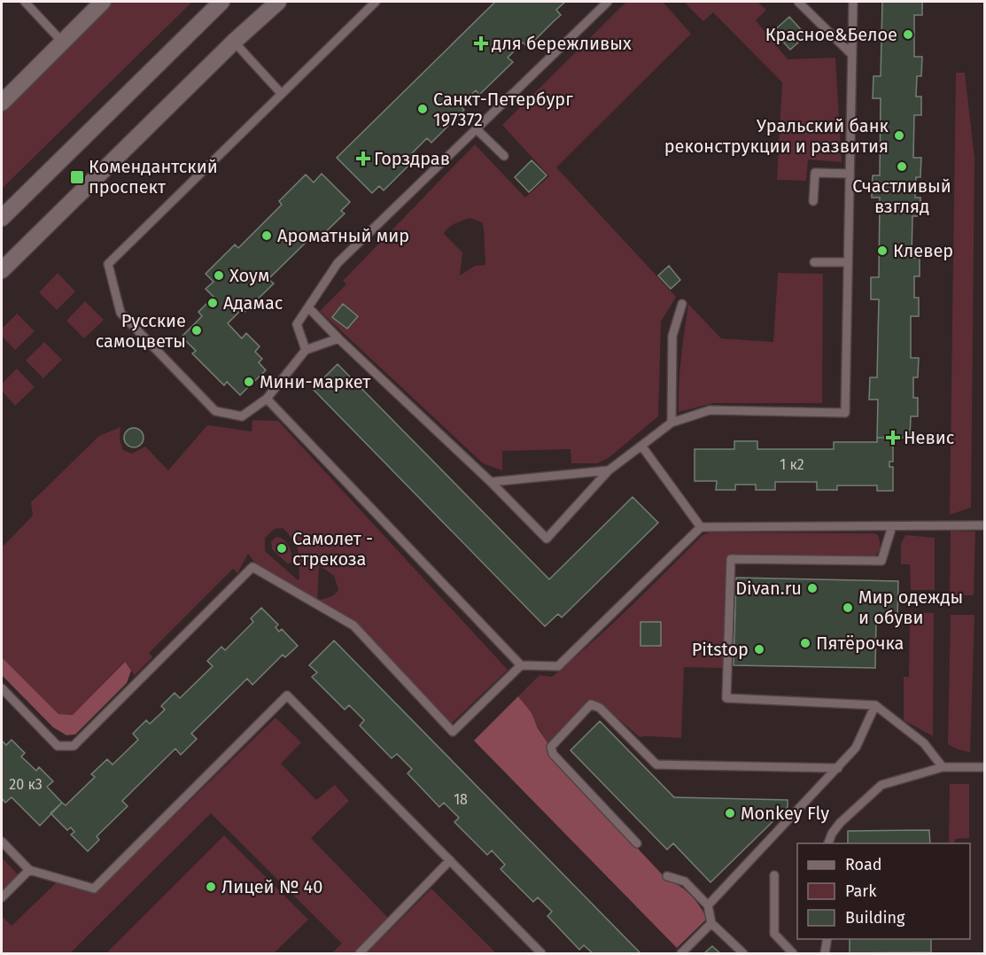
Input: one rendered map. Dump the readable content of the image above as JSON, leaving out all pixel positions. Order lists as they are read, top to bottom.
{
  "places": {
    "other": [
      "Красное&Белое",
      "Санкт-Петербург 197372",
      "Уральский банк реконструкции и развития",
      "Счастливый взгляд",
      "Ароматный мир",
      "Клевер",
      "Хоум",
      "Адамас",
      "Русские самоцветы",
      "Мини-маркет",
      "Самолет - стрекоза",
      "Divan.ru",
      "Мир одежды и обуви",
      "Пятёрочка",
      "Pitstop",
      "Monkey Fly",
      "Лицей № 40"
    ],
    "health": ["для бережливых", "Горздрав", "Невис"],
    "transit": ["Комендантский проспект"]
  },
  "house_numbers": ["1 к2", "20 к3", "18"],
  "legend": ["Road", "Park", "Building"]
}
